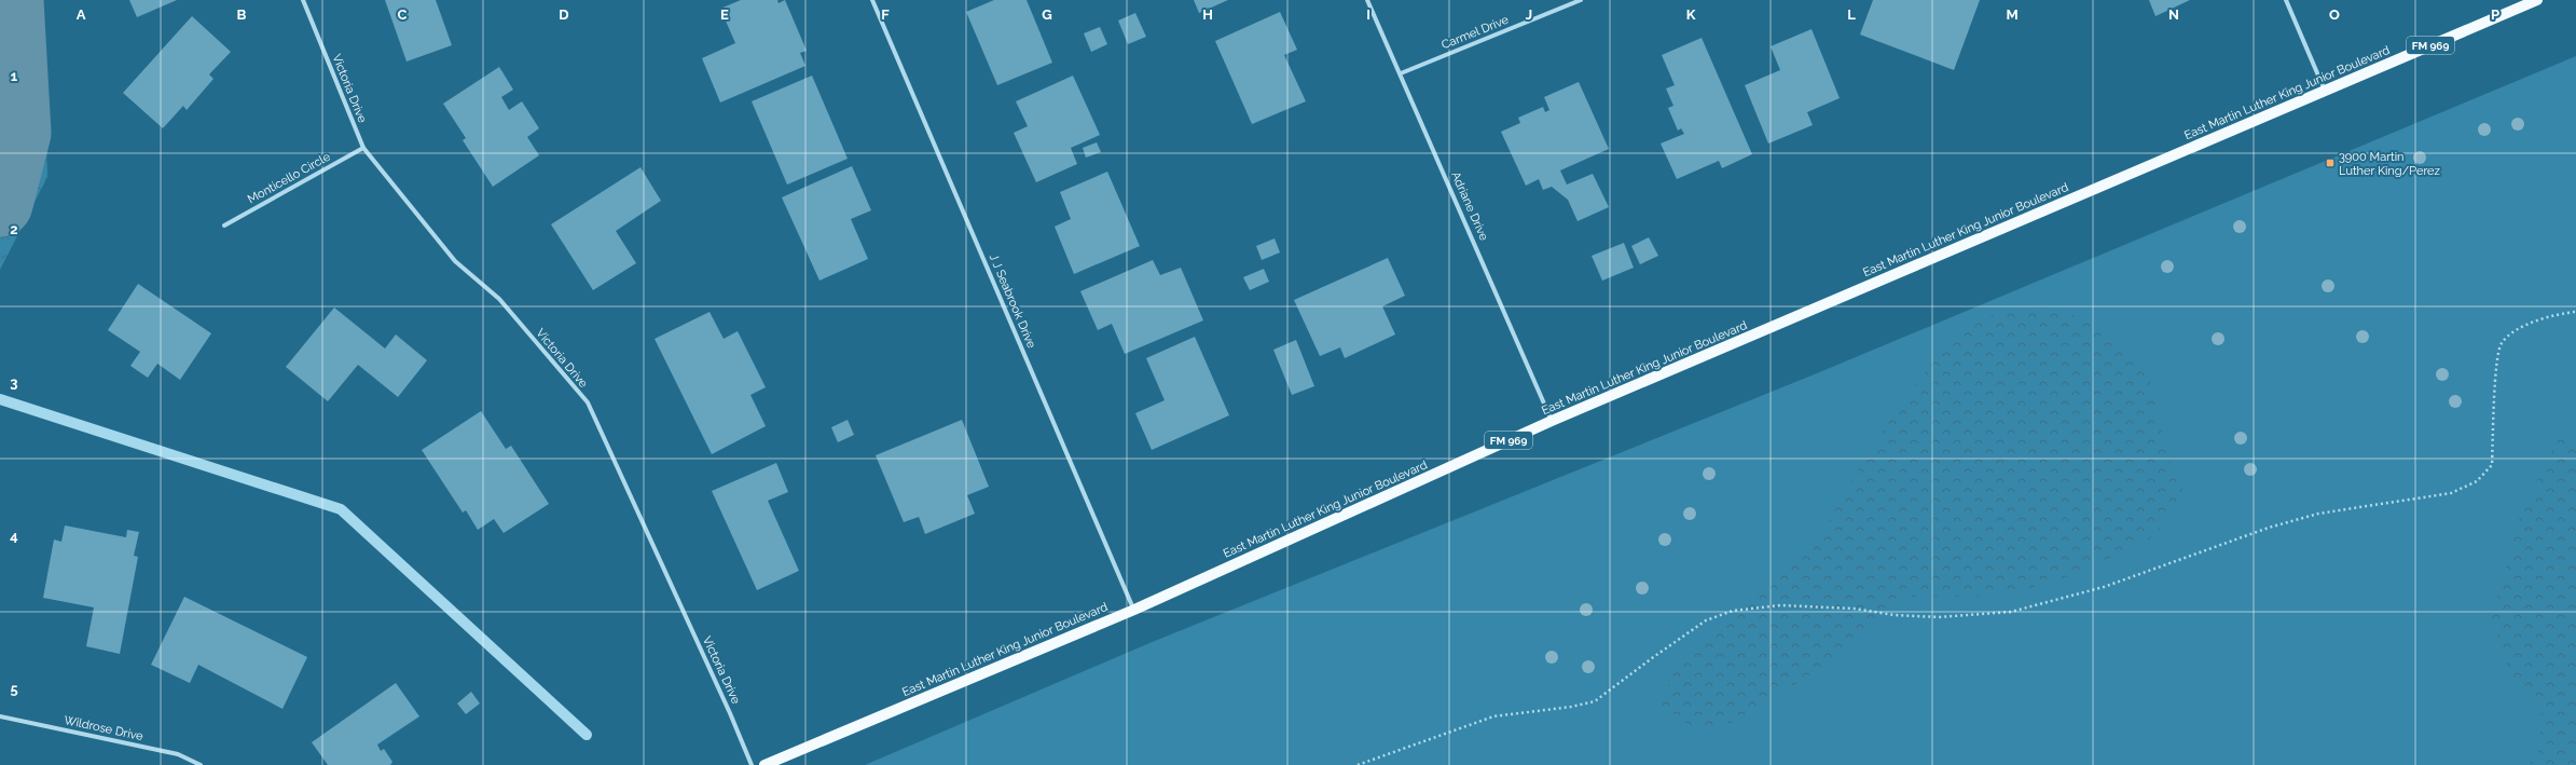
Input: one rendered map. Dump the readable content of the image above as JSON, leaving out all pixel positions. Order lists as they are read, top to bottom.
{
  "streets": {
    "main road": ["FM 969", "East Martin Luther King Junior Boulevard"],
    "street": [
      "Carmel Drive",
      "Victoria Drive",
      "Monticello Circle",
      "Adriane Drive",
      "J J Seabrook Drive",
      "Wildrose Drive"
    ]
  },
  "crossings": [
    ["Carmel Drive", "Adriane Drive"],
    ["Victoria Drive", "Monticello Circle"],
    ["East Martin Luther King Junior Boulevard", "Adriane Drive"],
    ["East Martin Luther King Junior Boulevard", "J J Seabrook Drive"]
  ],
  "places": {
    "transit": ["3900 Martin Luther King/Perez"]
  },
  "grid": {
    "columns": [
      "A",
      "B",
      "C",
      "D",
      "E",
      "F",
      "G",
      "H",
      "I",
      "J",
      "K",
      "L",
      "M",
      "N",
      "O",
      "P"
    ],
    "rows": [
      "1",
      "2",
      "3",
      "4",
      "5"
    ]
  }
}
